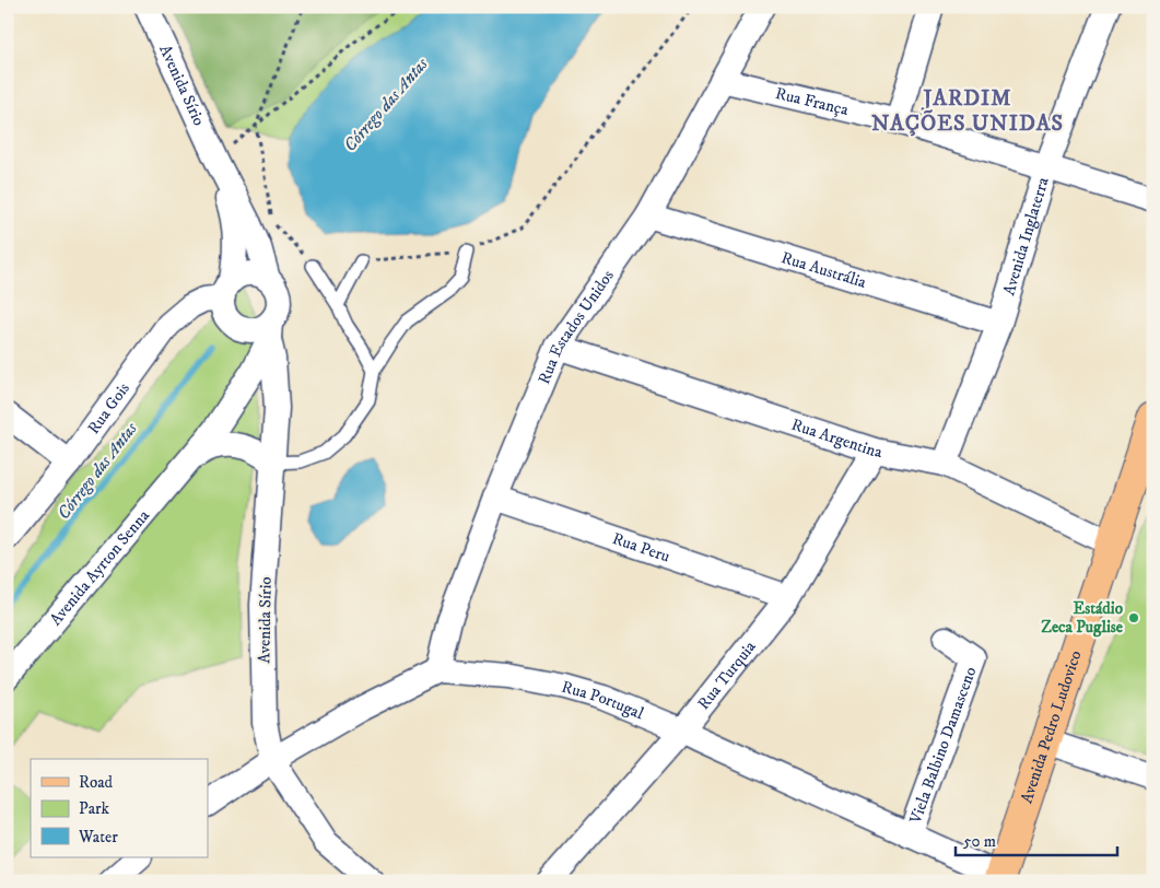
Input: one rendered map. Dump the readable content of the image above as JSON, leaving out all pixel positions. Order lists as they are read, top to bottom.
{
  "streets": {
    "main road": ["Avenida Pedro Ludovico"],
    "street": [
      "Avenida Sírio",
      "Rua França",
      "Avenida Inglaterra",
      "Rua Austrália",
      "Rua Estados Unidos",
      "Rua Gois",
      "Rua Argentina",
      "Rua Peru",
      "Avenida Ayrton Senna",
      "Rua Turquia",
      "Rua Portugal",
      "Viela Balbino Damasceno"
    ]
  },
  "crossings": [
    ["Avenida Sírio", "Rua Gois"],
    ["Avenida Sírio", "Avenida Ayrton Senna"],
    ["Rua França", "Avenida Inglaterra"],
    ["Rua França", "Rua Estados Unidos"],
    ["Avenida Inglaterra", "Rua Austrália"],
    ["Avenida Inglaterra", "Rua Argentina"],
    ["Rua Austrália", "Rua Estados Unidos"],
    ["Rua Estados Unidos", "Rua Argentina"],
    ["Rua Estados Unidos", "Rua Peru"],
    ["Rua Estados Unidos", "Rua Portugal"],
    ["Rua Gois", "Avenida Ayrton Senna"],
    ["Rua Argentina", "Rua Turquia"],
    ["Rua Argentina", "Avenida Pedro Ludovico"],
    ["Rua Peru", "Rua Turquia"],
    ["Rua Turquia", "Rua Portugal"],
    ["Rua Portugal", "Avenida Pedro Ludovico"],
    ["Rua Portugal", "Viela Balbino Damasceno"]
  ],
  "districts": ["JARDIM NAÇÕES UNIDAS"],
  "water": ["Córrego das Antas"],
  "places": ["Estádio Zeca Puglise"],
  "legend": ["Road", "Park", "Water"],
  "scale_bar": "50 m"
}
